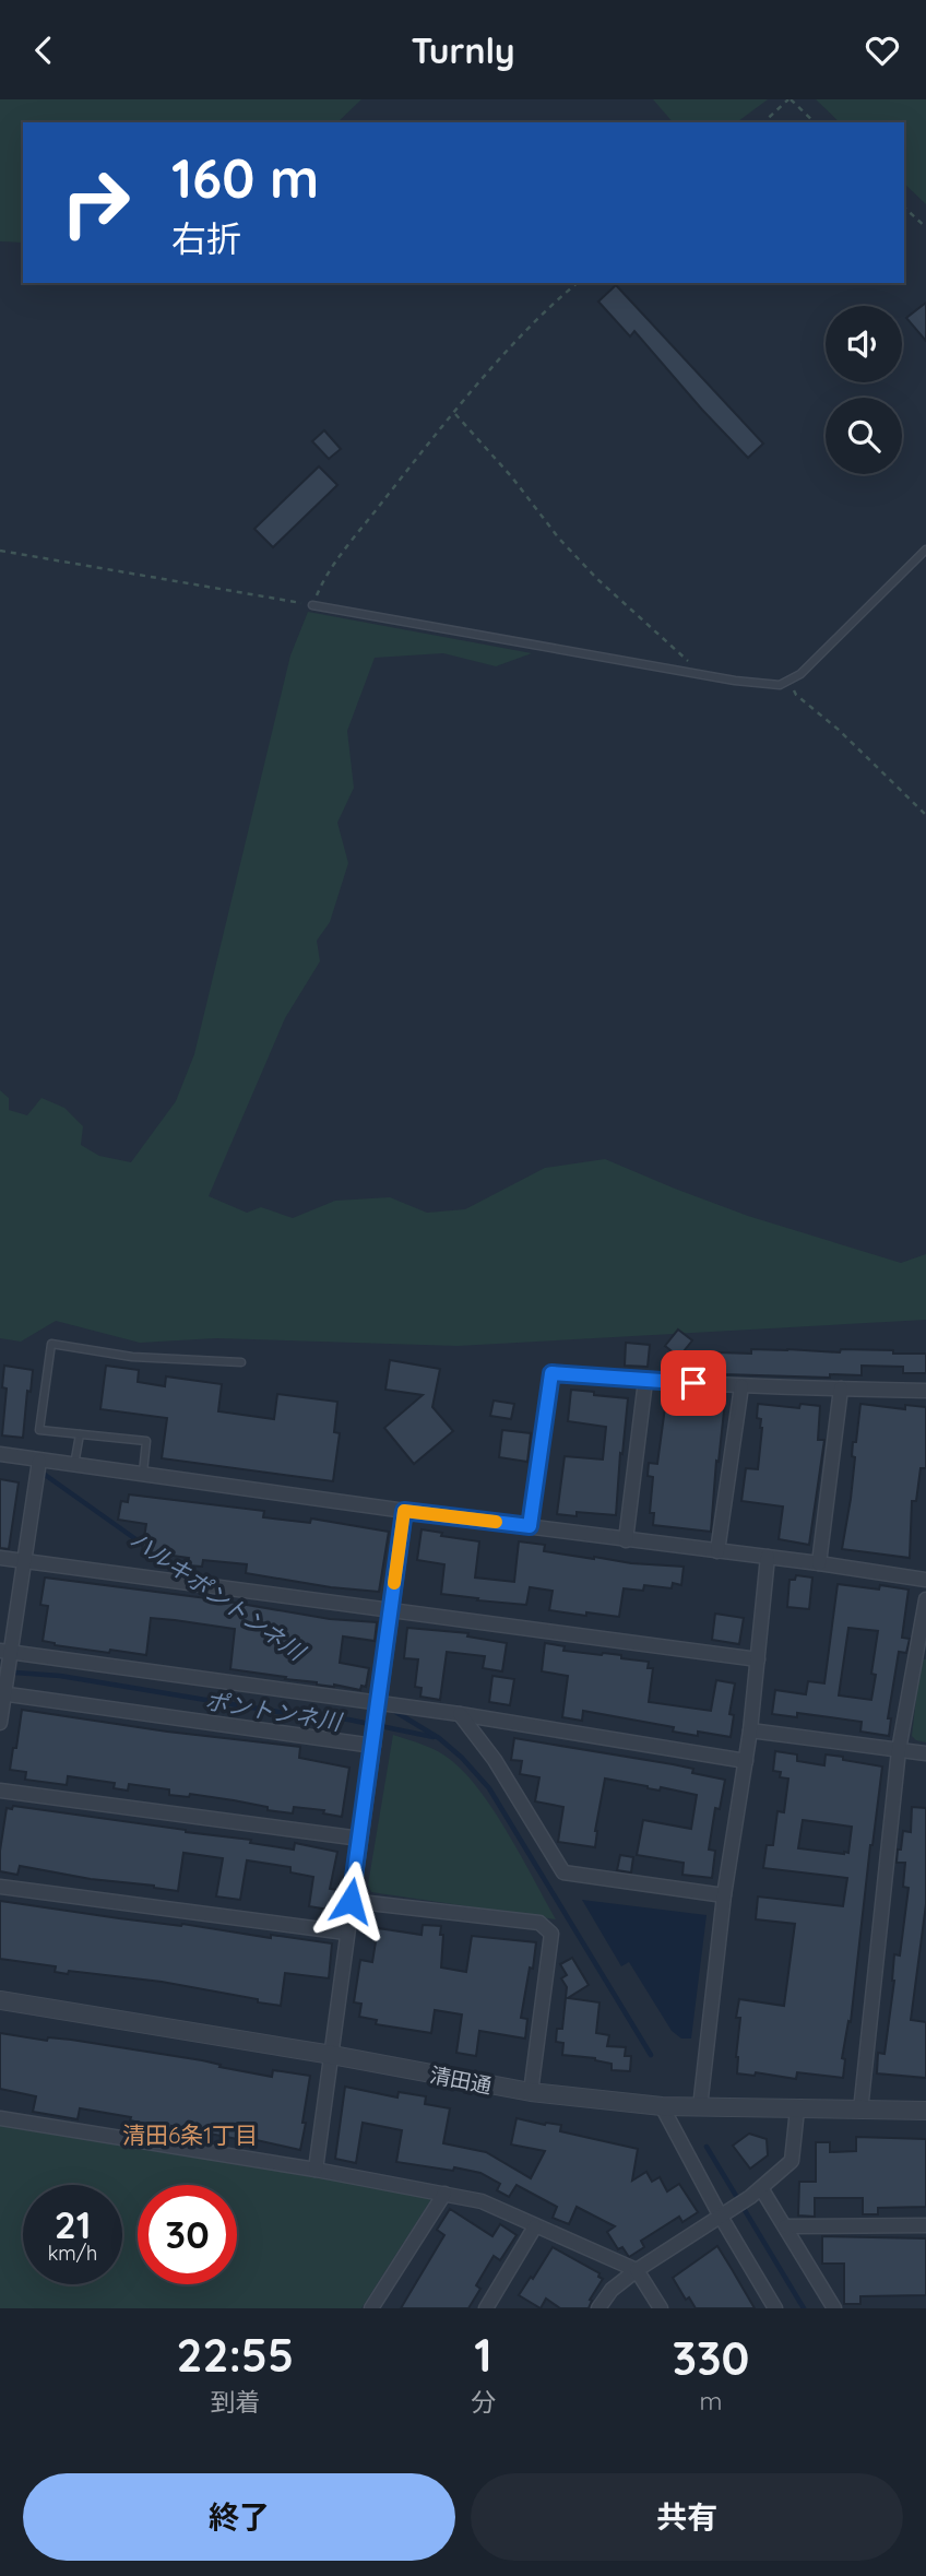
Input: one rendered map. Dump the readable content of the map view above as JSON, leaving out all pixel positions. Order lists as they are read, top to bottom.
{
  "streets": {
    "street": ["清田通"]
  },
  "districts": ["清田6条1丁目"],
  "water": ["ハルキポントンネ川", "ポントンネ川"],
  "page": {
    "header": "Turnly",
    "turn": ["160 m", "右折"],
    "speed": "21 km/h",
    "limit": "30",
    "eta": [
      "22:55",
      "到着",
      "1",
      "分",
      "330",
      "m"
    ],
    "buttons": ["終了", "共有"]
  }
}
